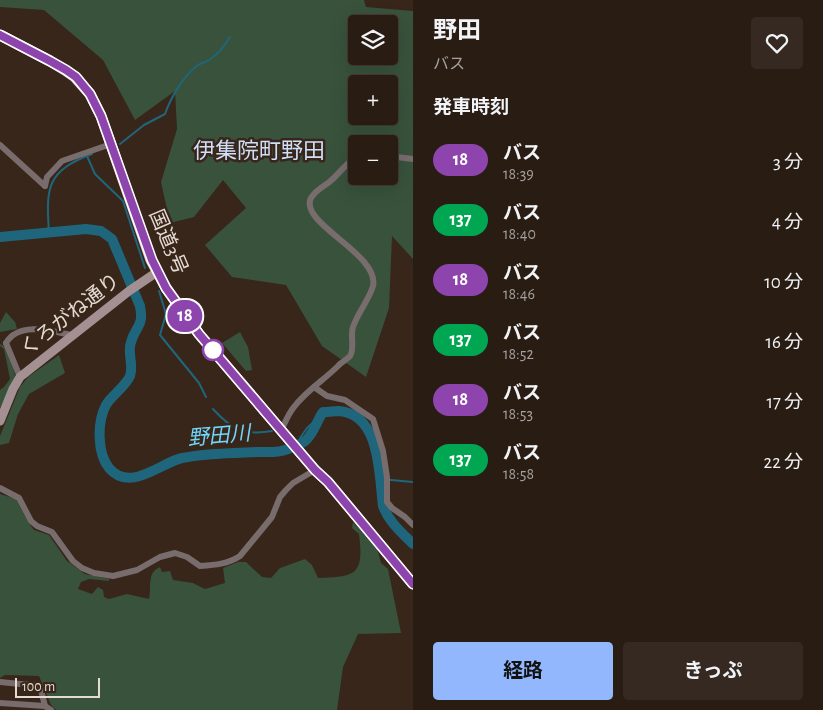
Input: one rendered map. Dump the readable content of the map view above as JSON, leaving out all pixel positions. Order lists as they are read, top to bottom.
{
  "streets": {
    "highway": ["国道3号"],
    "street": ["くろがね通り"]
  },
  "crossings": [
    ["国道3号", "くろがね通り"]
  ],
  "districts": ["伊集院町野田"],
  "water": ["野田川"],
  "lines": ["bus line 18"],
  "scale_bar": "100 m",
  "page": {
    "on_map": "18",
    "heading": [
      ["野田", "バス"],
      "発車時刻"
    ],
    "map_buttons": ["+", "−"],
    "list": [
      {
        "mark": "18",
        "name": "バス",
        "note": "18:39",
        "value": "3 分"
      },
      {
        "mark": "137",
        "name": "バス",
        "note": "18:40",
        "value": "4 分"
      },
      {
        "mark": "18",
        "name": "バス",
        "note": "18:46",
        "value": "10 分"
      },
      {
        "mark": "137",
        "name": "バス",
        "note": "18:52",
        "value": "16 分"
      },
      {
        "mark": "18",
        "name": "バス",
        "note": "18:53",
        "value": "17 分"
      },
      {
        "mark": "137",
        "name": "バス",
        "note": "18:58",
        "value": "22 分"
      }
    ],
    "buttons": ["経路", "きっぷ"],
    "scale": "100 m"
  }
}
